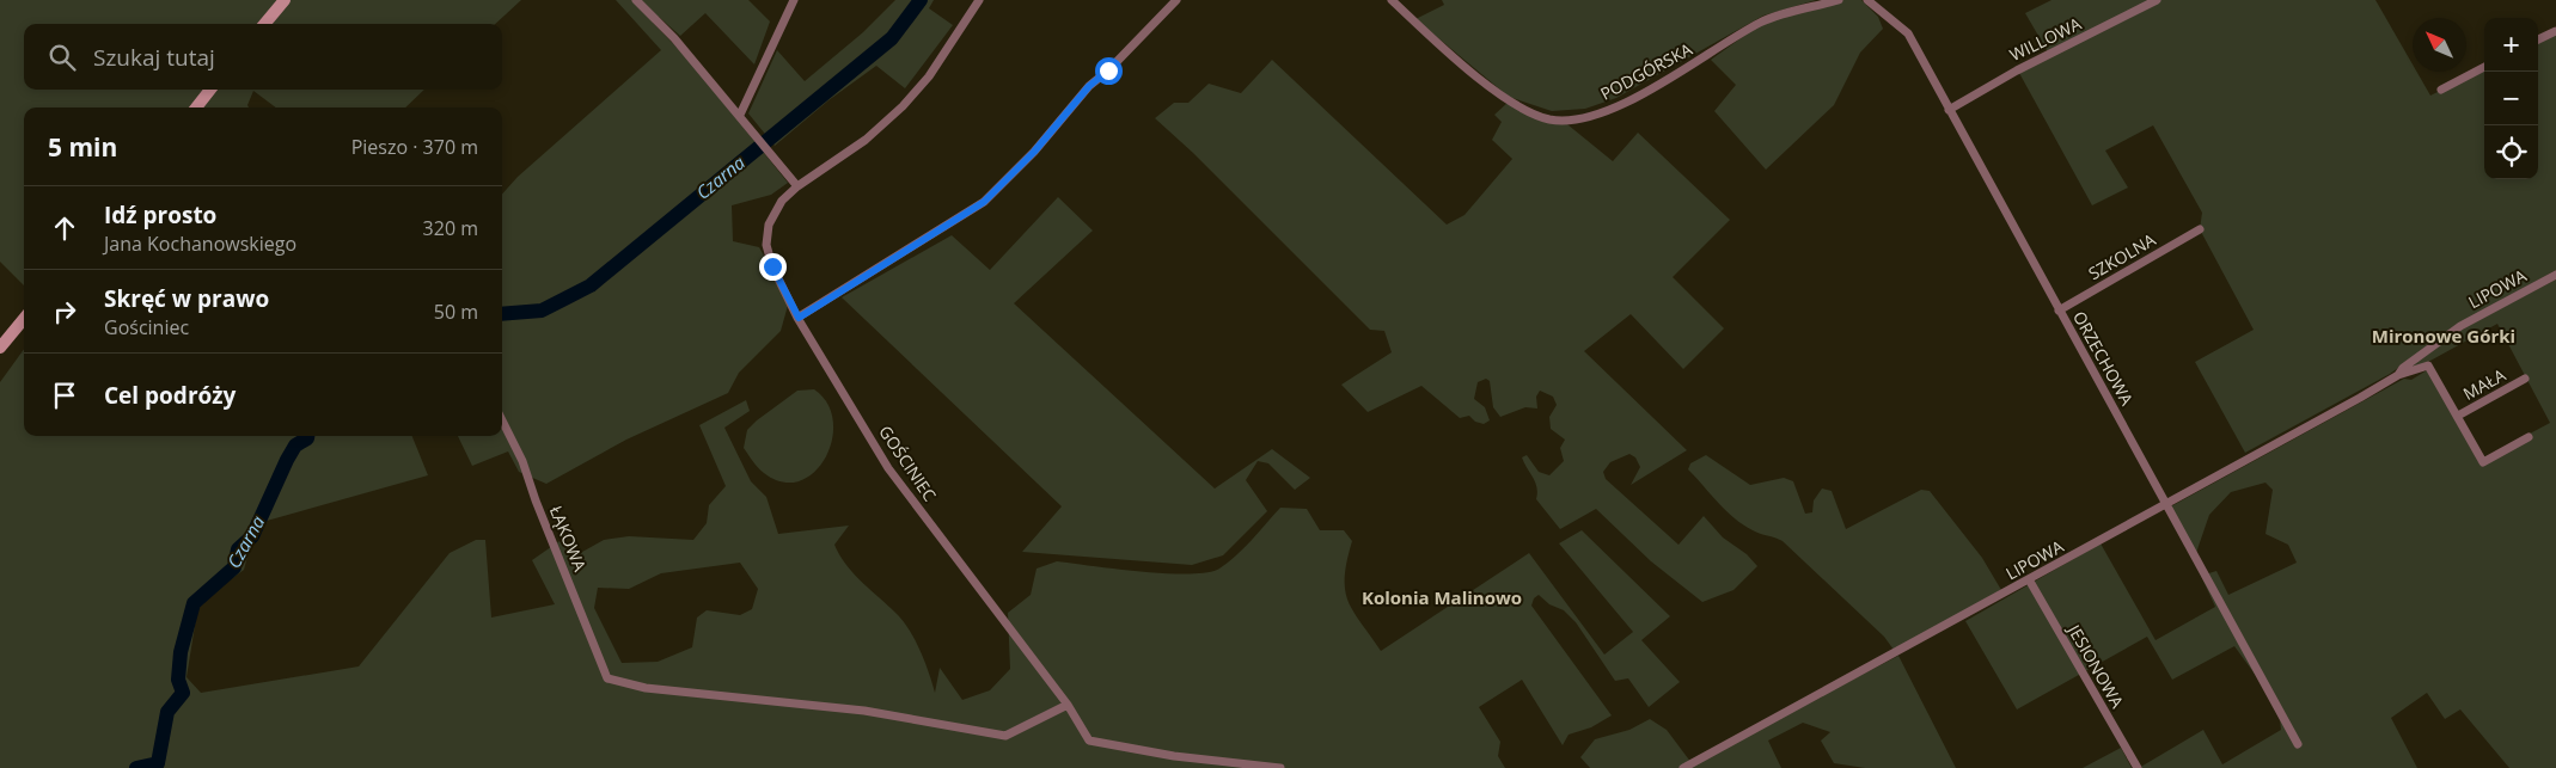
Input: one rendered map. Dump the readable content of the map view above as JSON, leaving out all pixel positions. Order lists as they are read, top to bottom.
{
  "streets": {
    "street": [
      "WILLOWA",
      "PODGÓRSKA",
      "SZKOLNA",
      "LIPOWA",
      "ORZECHOWA",
      "MAŁA",
      "GOŚCINIEC",
      "ŁĄKOWA",
      "JESIONOWA"
    ]
  },
  "crossings": [
    ["WILLOWA", "ORZECHOWA"],
    ["SZKOLNA", "ORZECHOWA"],
    ["LIPOWA", "ORZECHOWA"],
    ["LIPOWA", "MAŁA"],
    ["LIPOWA", "JESIONOWA"],
    ["GOŚCINIEC", "ŁĄKOWA"]
  ],
  "districts": ["Mironowe Górki", "Kolonia Malinowo"],
  "water": ["Czarna"],
  "north": "top left",
  "page": {
    "map_buttons": ["+", "−"],
    "search": "Szukaj tutaj",
    "heading": ["5 min", "Pieszo · 370 m"],
    "list": [
      ["Idź prosto", "Jana Kochanowskiego", "320 m"],
      ["Skręć w prawo", "Gościniec", "50 m"],
      "Cel podróży"
    ]
  }
}
